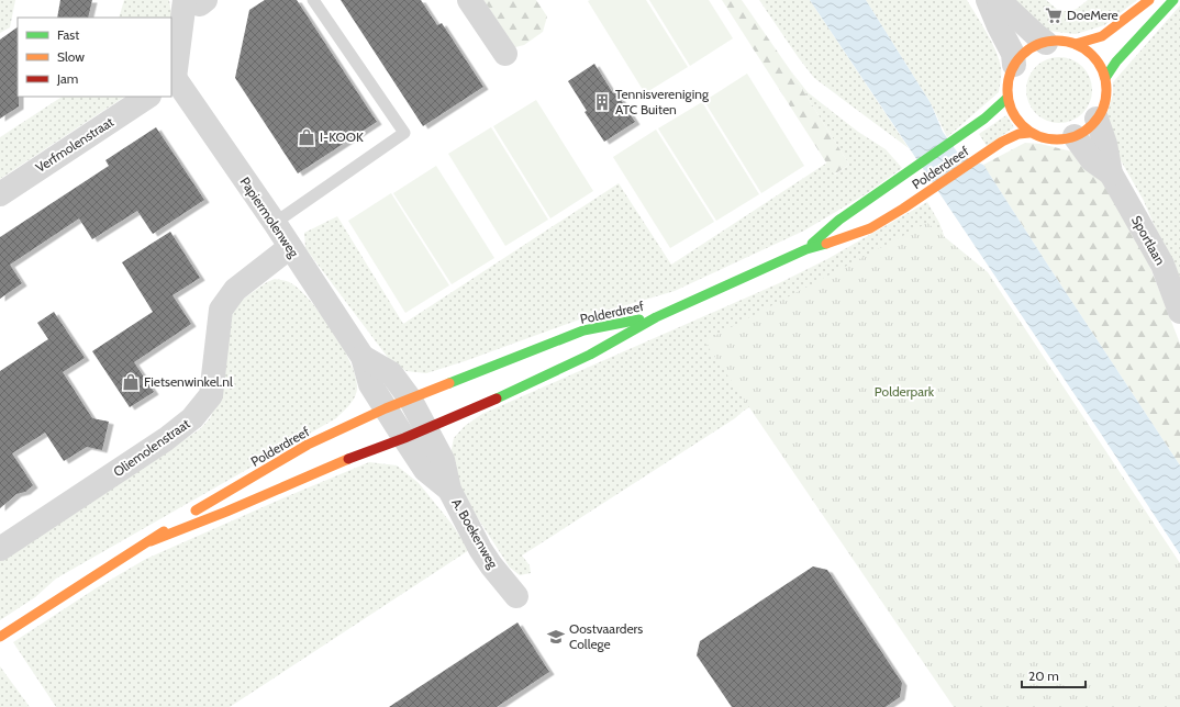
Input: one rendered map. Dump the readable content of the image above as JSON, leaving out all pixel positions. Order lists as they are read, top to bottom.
{
  "streets": {
    "main road": ["Polderdreef"],
    "street": [
      "Verfmolenstraat",
      "Papiermolenweg",
      "Sportlaan",
      "Oliemolenstraat",
      "A. Boekenweg"
    ]
  },
  "crossings": [
    ["Polderdreef", "Papiermolenweg"],
    ["Polderdreef", "Sportlaan"],
    ["Polderdreef", "A. Boekenweg"],
    ["Papiermolenweg", "Oliemolenstraat"],
    ["Papiermolenweg", "A. Boekenweg"]
  ],
  "parks": ["Polderpark"],
  "places": {
    "supermarket": ["DoeMere"],
    "building": ["Tennisvereniging ATC Buiten"],
    "shop": ["I-KOOK", "Fietsenwinkel.nl"],
    "school or university": ["Oostvaarders College"]
  },
  "legend": ["Fast", "Slow", "Jam"],
  "scale_bar": "20 m"
}
